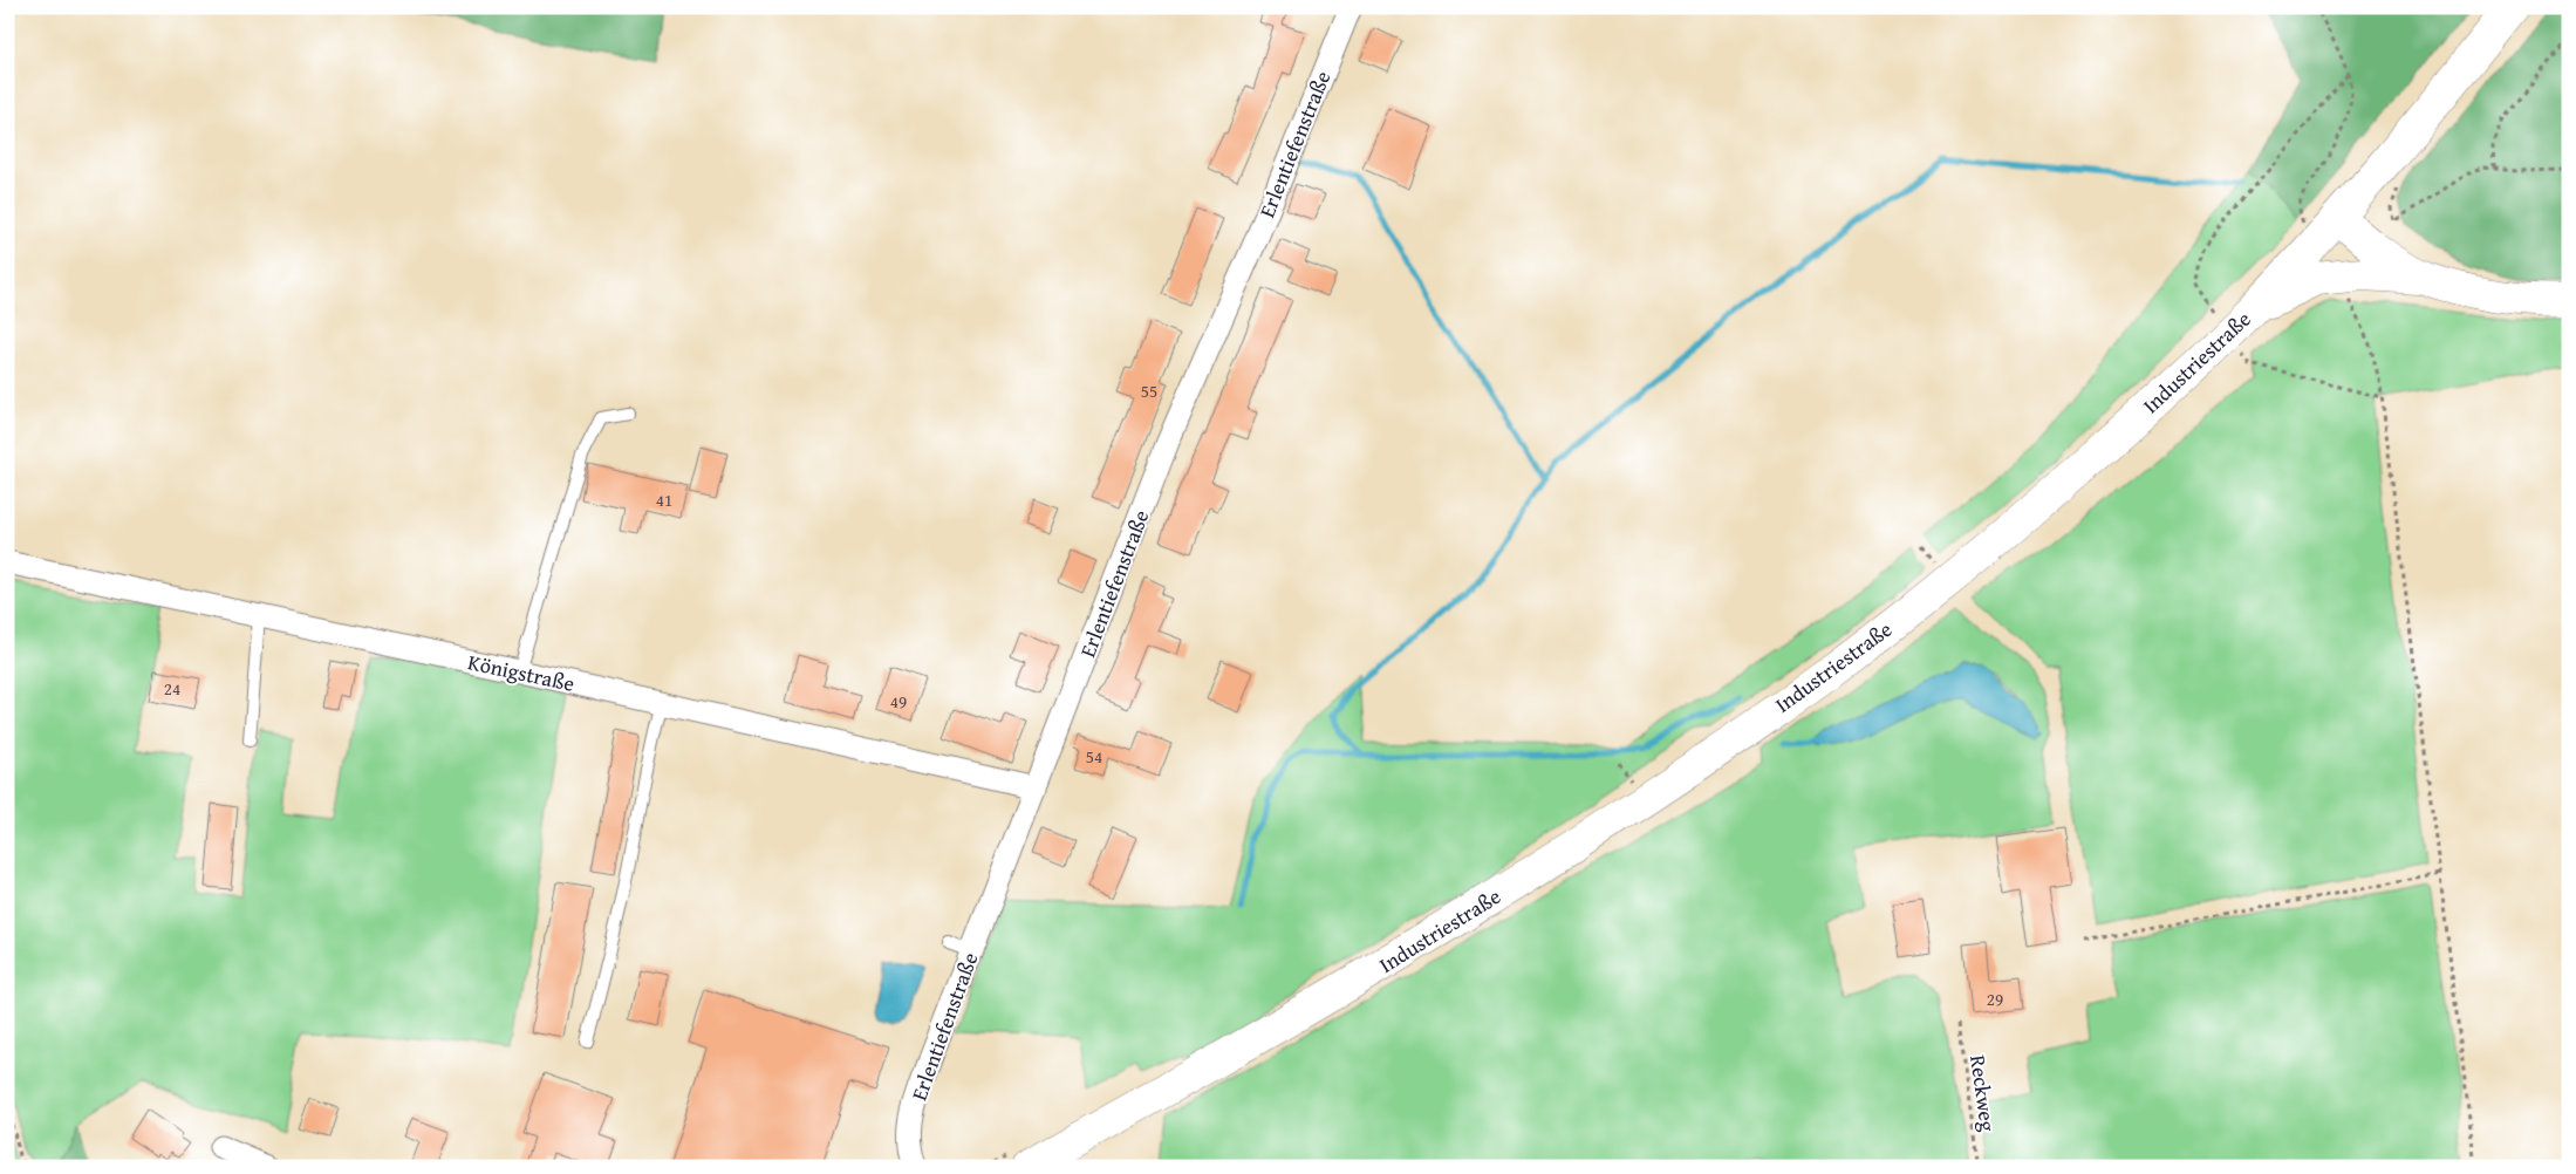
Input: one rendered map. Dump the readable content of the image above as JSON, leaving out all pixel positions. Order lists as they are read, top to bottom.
{
  "streets": {
    "street": ["Erlentiefenstraße", "Industriestraße", "Königstraße"],
    "path": ["Reckweg"]
  },
  "crossings": [
    ["Erlentiefenstraße", "Königstraße"]
  ],
  "house_numbers": [
    "55",
    "41",
    "24",
    "49",
    "54",
    "29"
  ]
}
